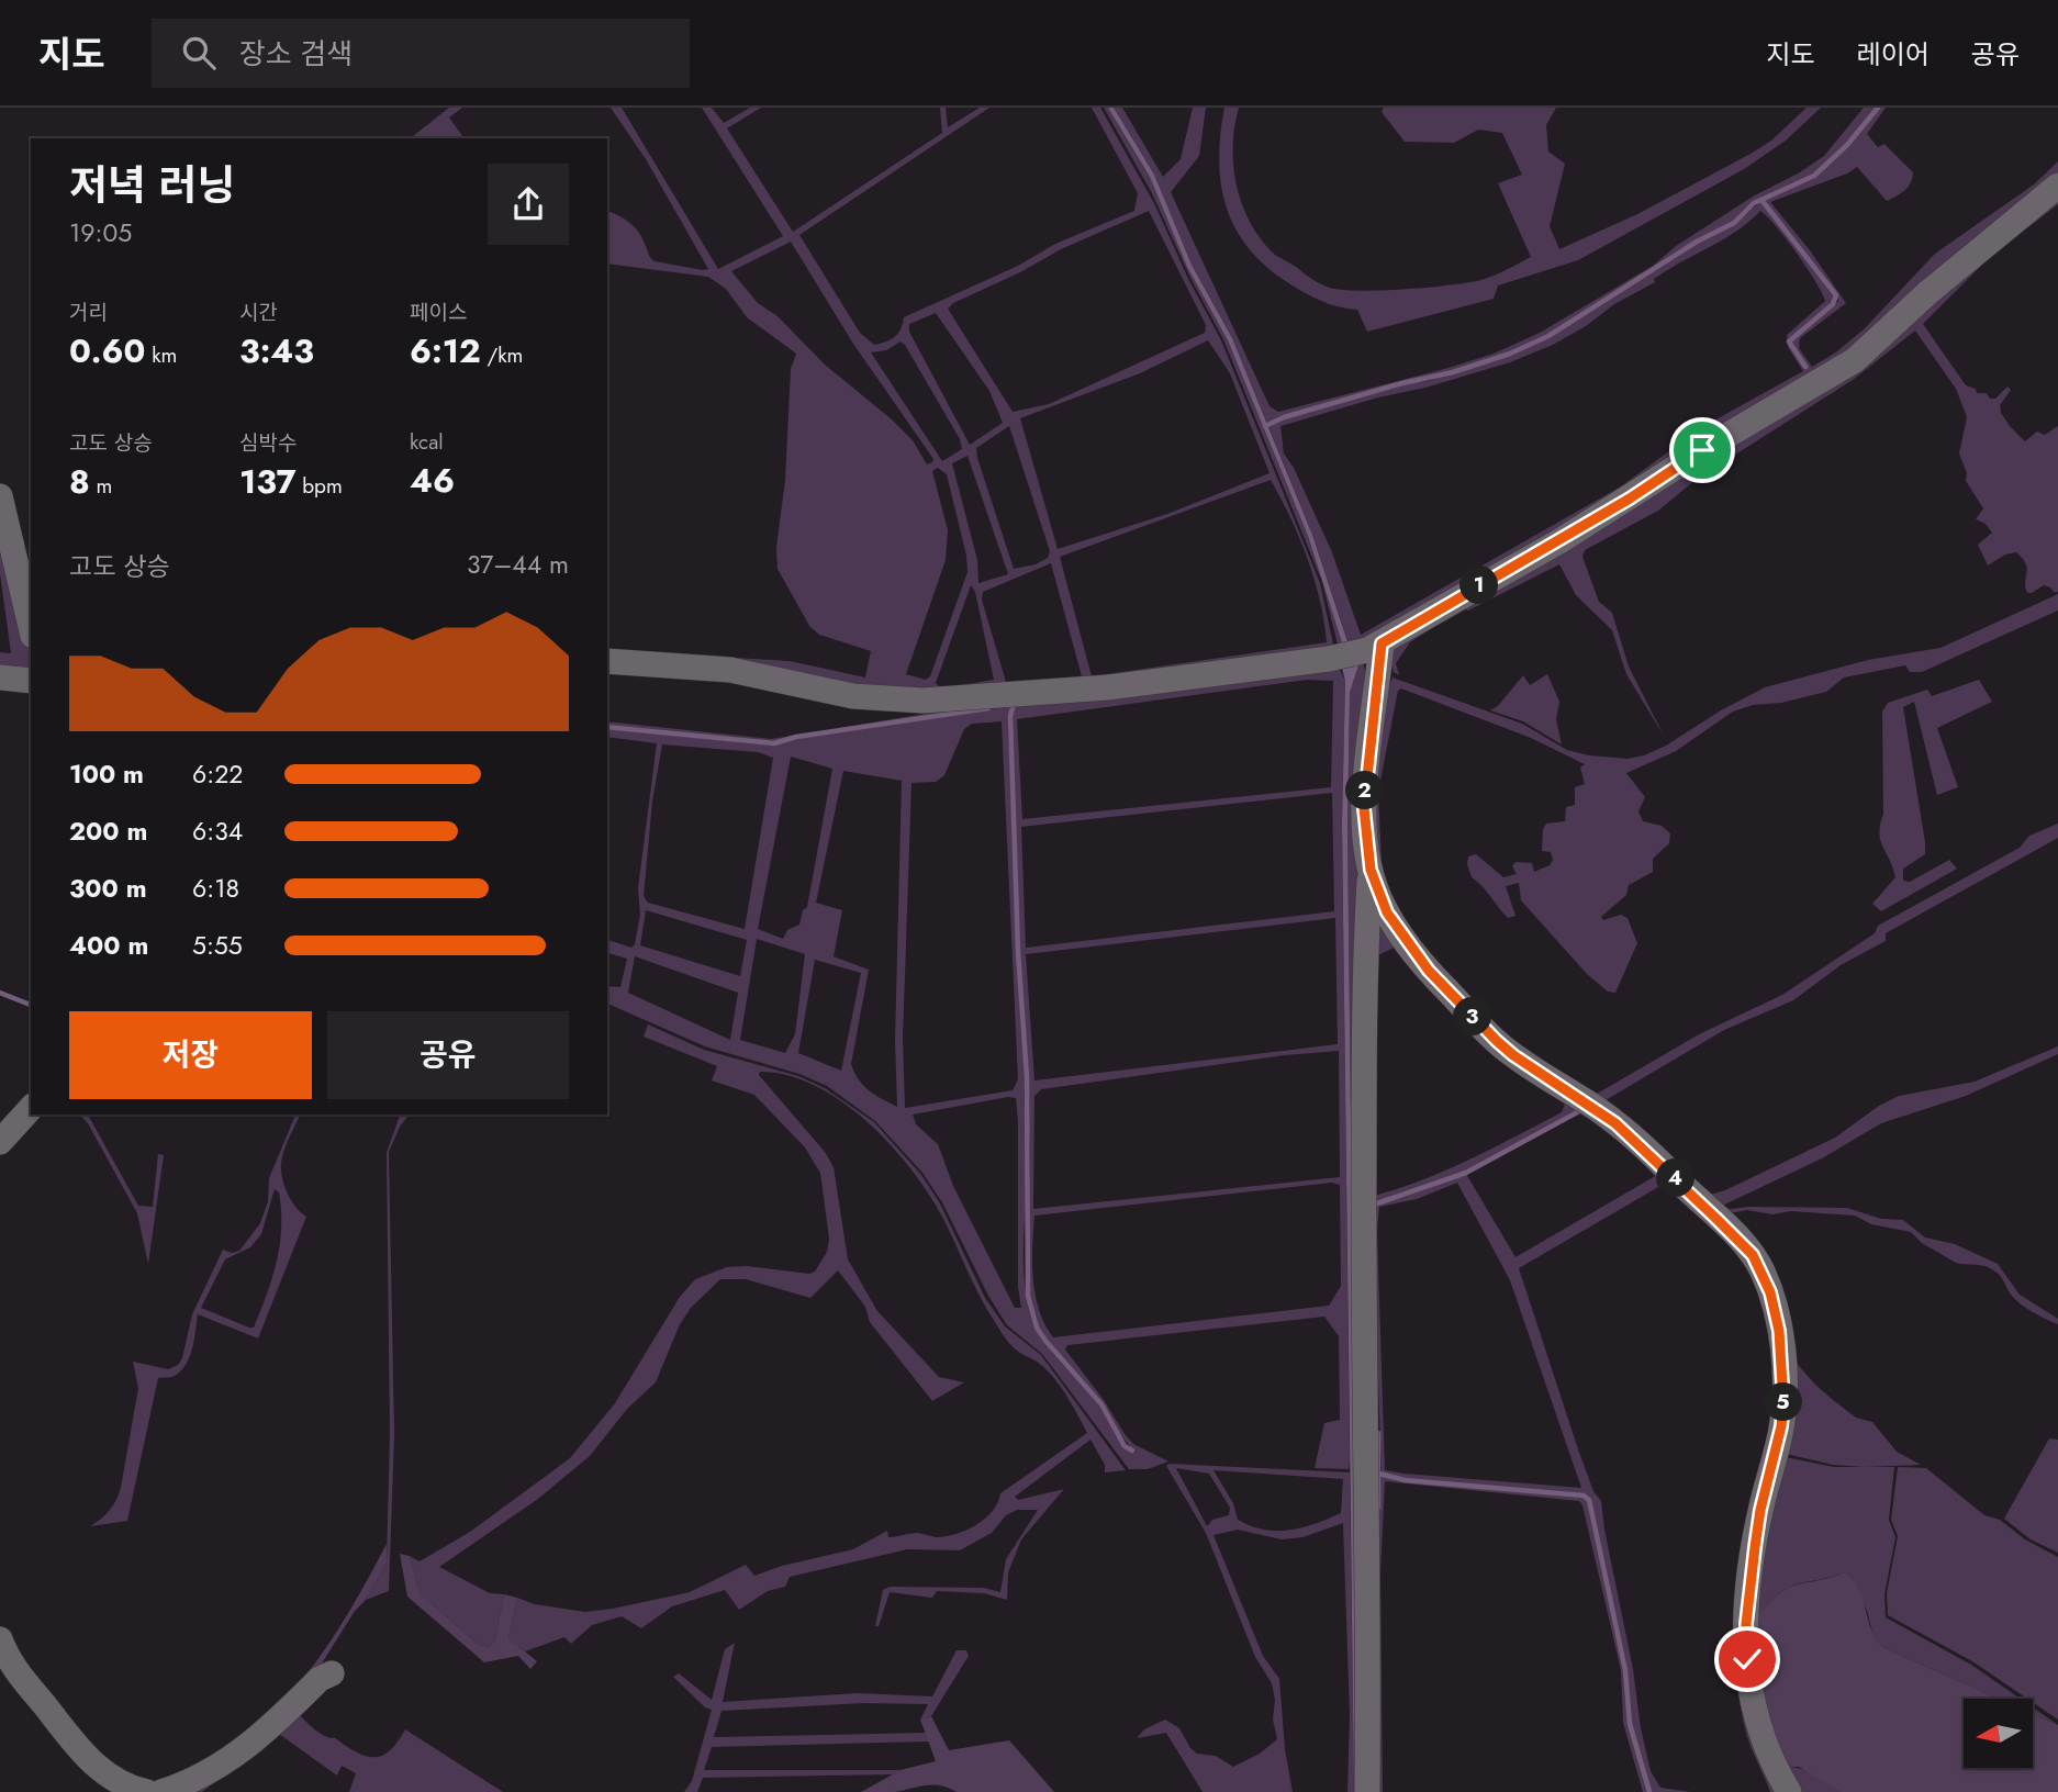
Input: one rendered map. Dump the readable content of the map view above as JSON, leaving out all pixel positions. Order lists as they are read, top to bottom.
{
  "north": "left",
  "page": {
    "header": "지도",
    "search": "장소 검색",
    "nav": ["지도", "레이어", "공유"],
    "heading": ["저녁 러닝", "19:05"],
    "stats": [
      ["거리", "0.60 km"],
      ["시간", "3:43"],
      ["페이스", "6:12 /km"],
      ["고도 상승", "8 m"],
      ["심박수", "137 bpm"],
      ["kcal", "46"]
    ],
    "chart": ["고도 상승", "37–44 m"],
    "pins": [
      "1",
      "2",
      "3",
      "4",
      "5"
    ],
    "list": [
      {
        "name": "100 m",
        "note": "6:22"
      },
      {
        "name": "200 m",
        "note": "6:34"
      },
      {
        "name": "300 m",
        "note": "6:18"
      },
      {
        "name": "400 m",
        "note": "5:55"
      }
    ],
    "buttons": ["저장", "공유"]
  }
}
